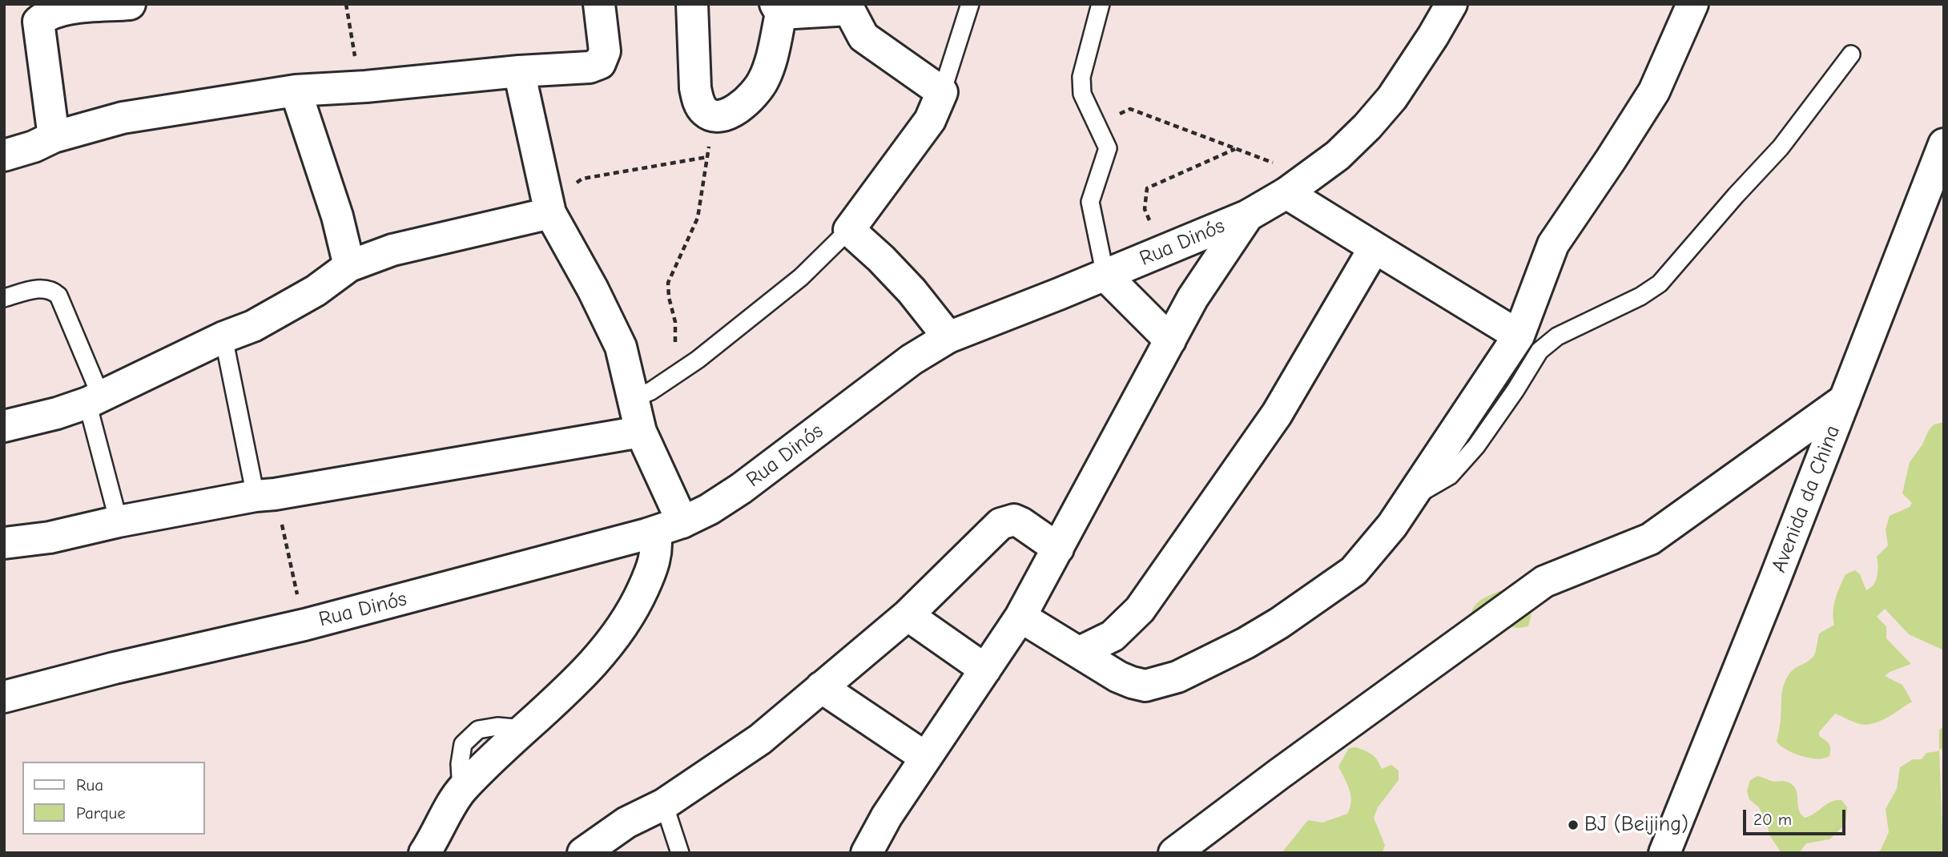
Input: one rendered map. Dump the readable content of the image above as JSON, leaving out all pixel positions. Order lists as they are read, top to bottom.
{
  "streets": {
    "street": ["Rua Dinós", "Avenida da China"]
  },
  "places": ["BJ (Beijing)"],
  "legend": ["Rua", "Parque"],
  "scale_bar": "20 m"
}
